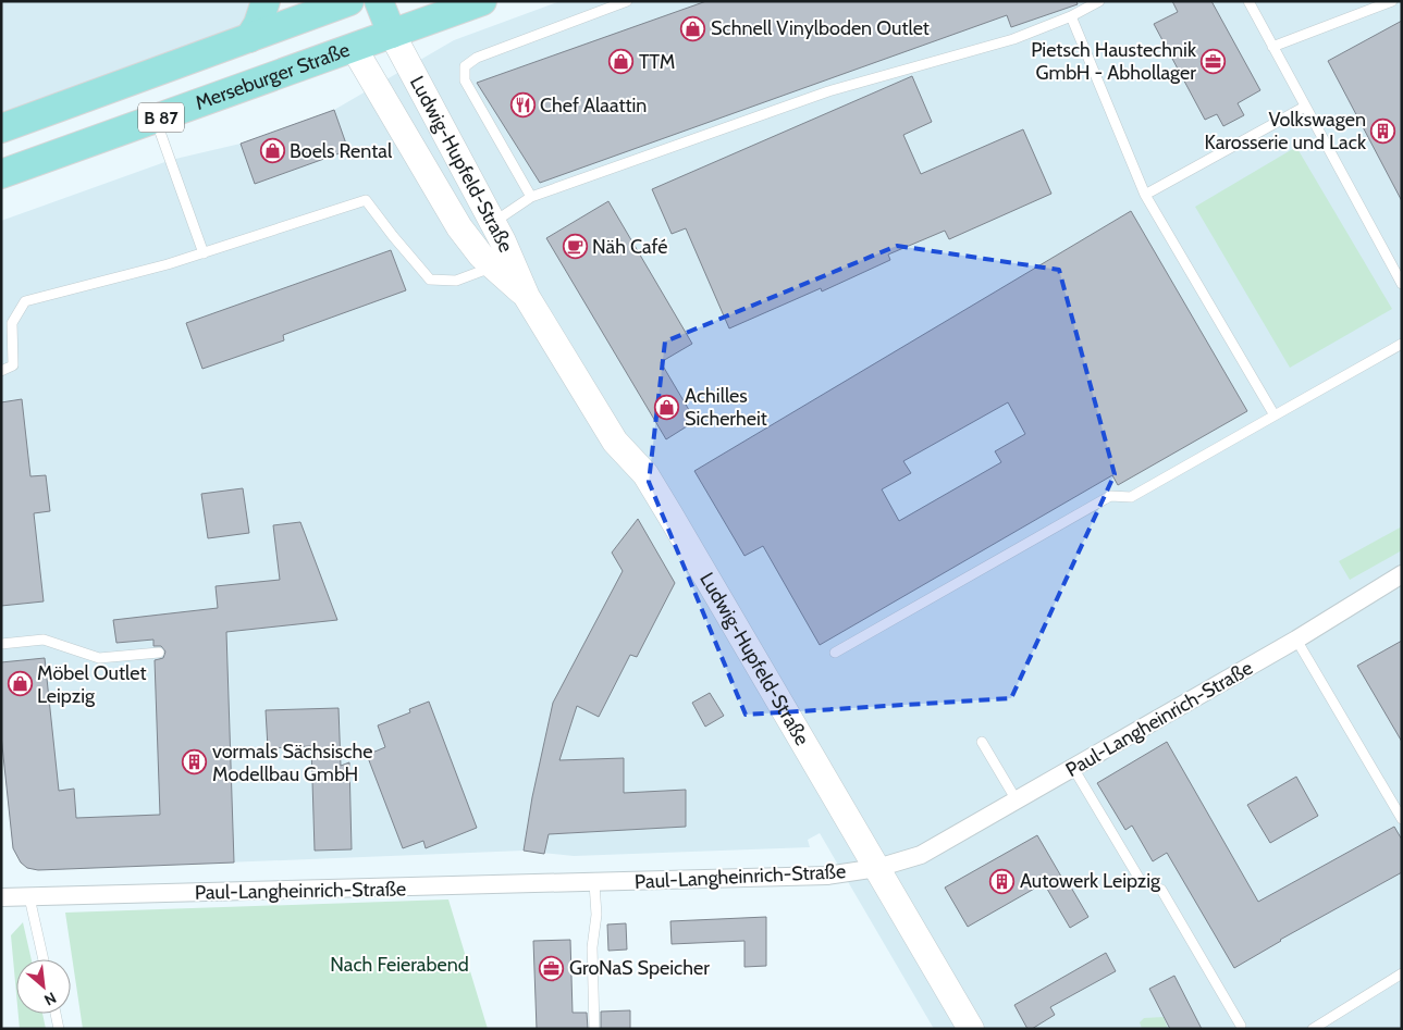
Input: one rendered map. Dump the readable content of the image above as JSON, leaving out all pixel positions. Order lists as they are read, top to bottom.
{
  "streets": {
    "main road": ["Merseburger Straße", "B 87", "Ludwig-Hupfeld-Straße"],
    "street": ["Paul-Langheinrich-Straße"]
  },
  "crossings": [
    ["Merseburger Straße", "Ludwig-Hupfeld-Straße"],
    ["Ludwig-Hupfeld-Straße", "Paul-Langheinrich-Straße"]
  ],
  "parks": ["Nach Feierabend"],
  "places": {
    "shop": [
      "Schnell Vinylboden Outlet",
      "TTM",
      "Boels Rental",
      "Achilles Sicherheit",
      "Möbel Outlet Leipzig"
    ],
    "office": ["Pietsch Haustechnik GmbH - Abhollager", "GroNaS Speicher"],
    "restaurant": ["Chef Alaattin"],
    "building": ["Volkswagen Karosserie und Lack", "vormals Sächsische Modellbau GmbH", "Autowerk Leipzig"],
    "cafe": ["Näh Café"]
  },
  "north": "bottom right"
}
